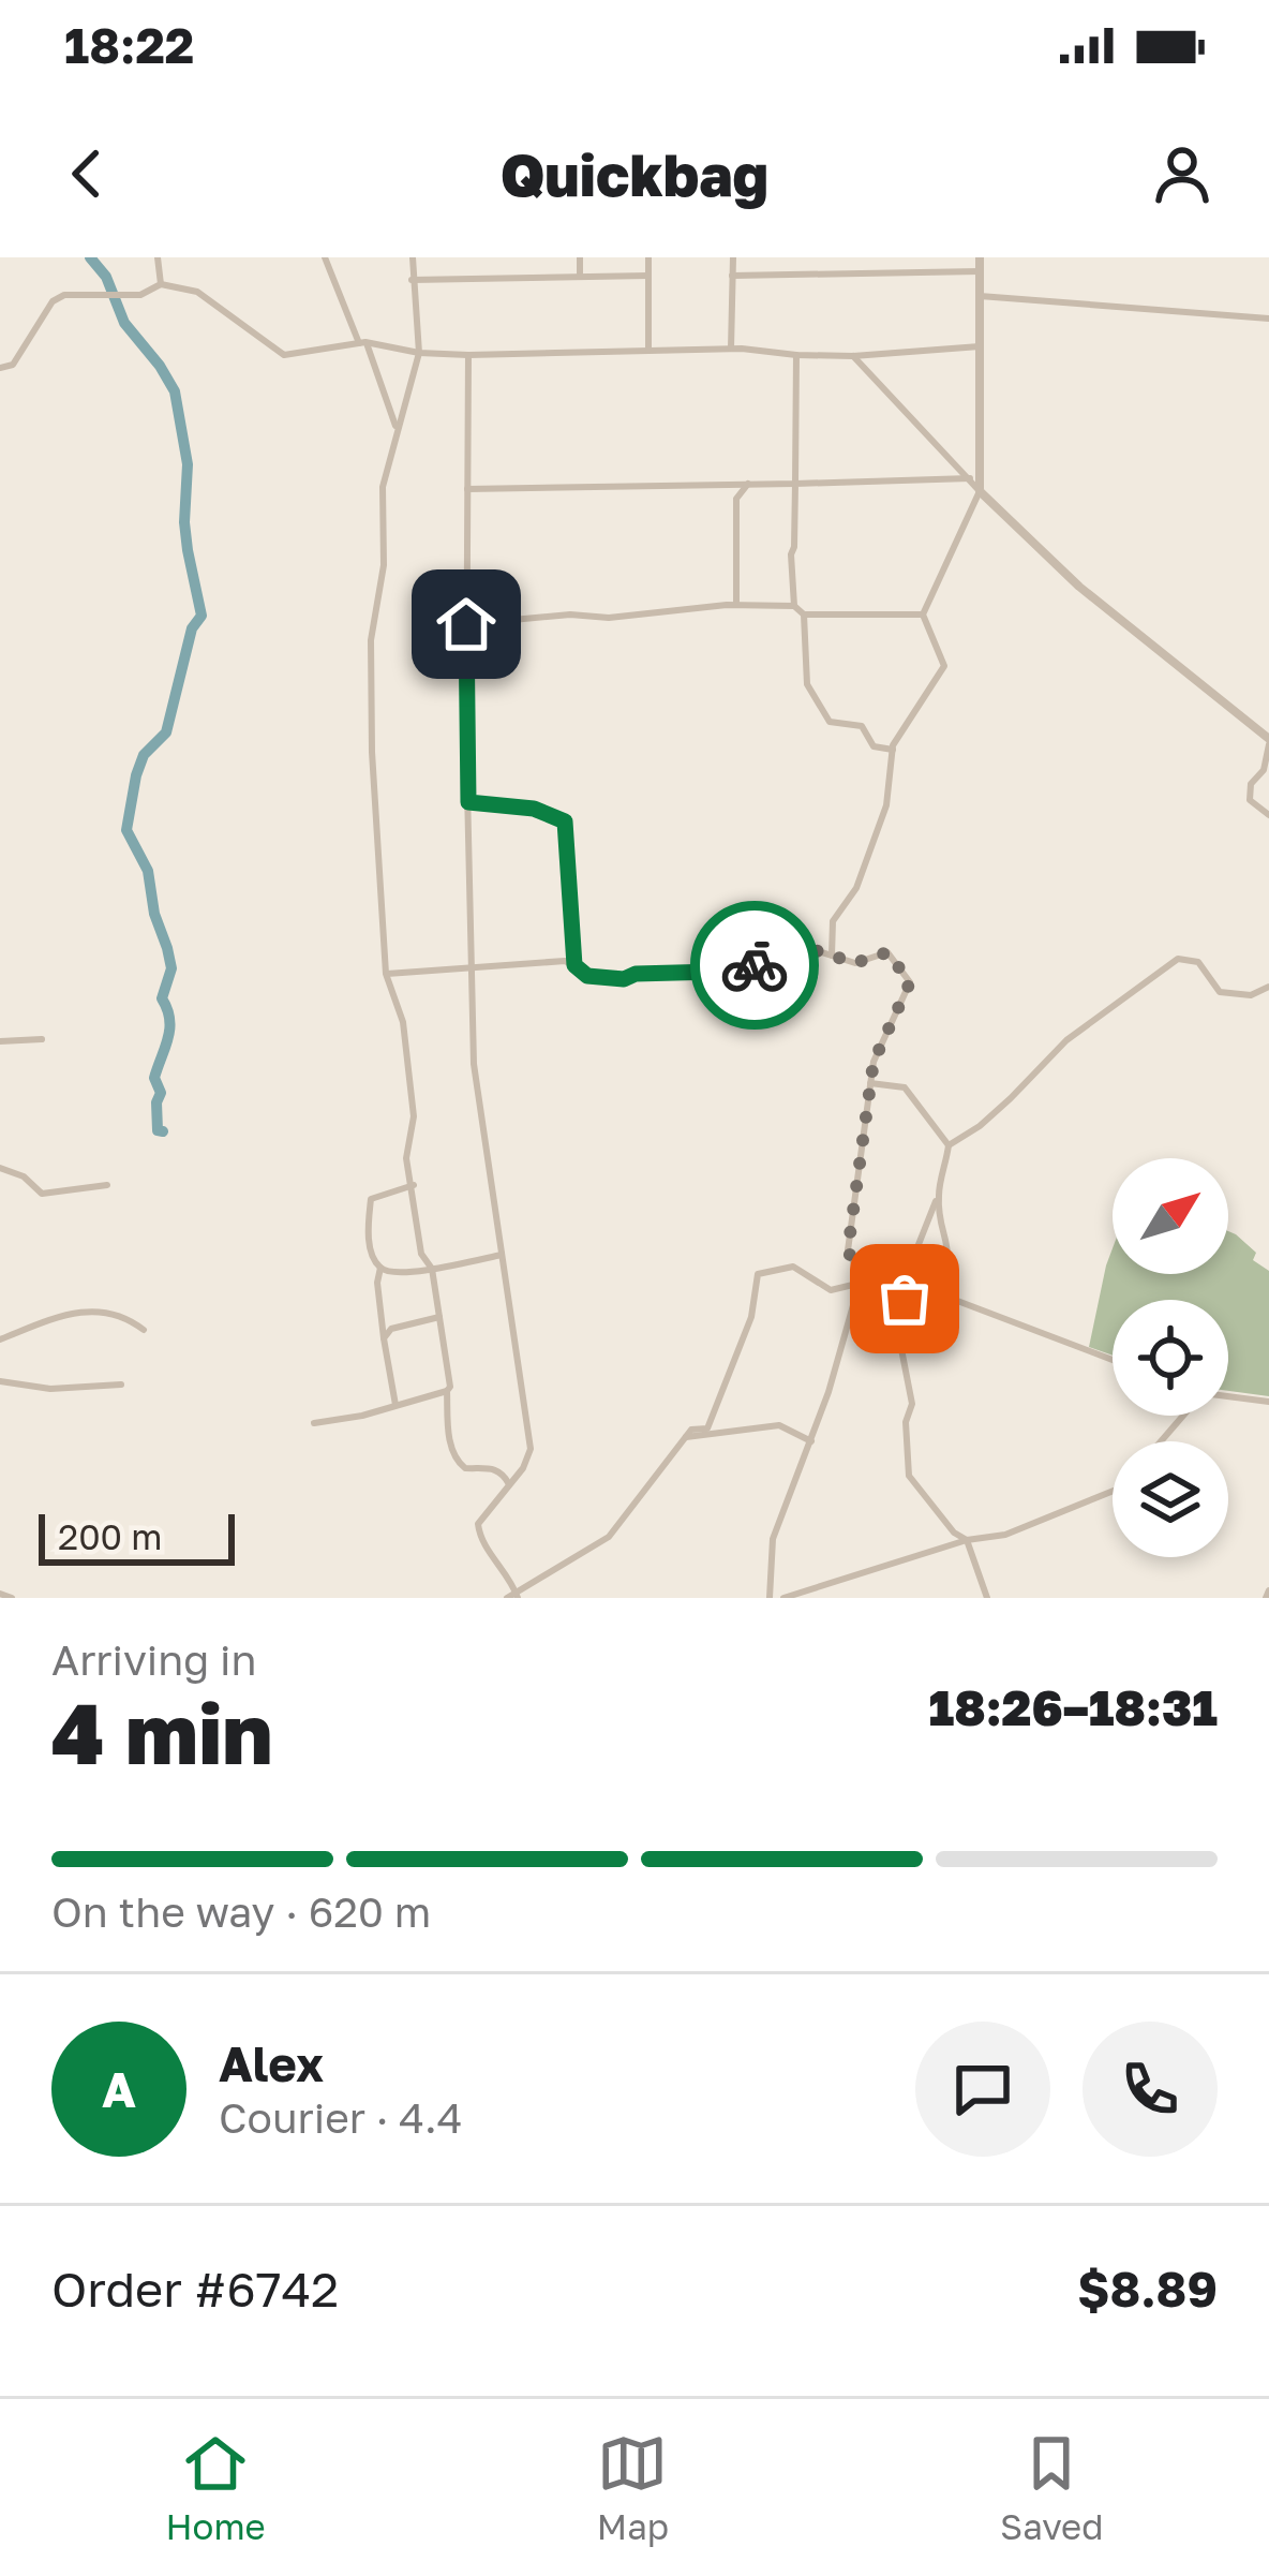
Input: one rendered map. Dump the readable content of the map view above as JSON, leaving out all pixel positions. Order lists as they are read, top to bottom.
{
  "scale_bar": "200 m",
  "north": "top right",
  "page": {
    "status": "18:22",
    "header": "Quickbag",
    "scale": "200 m",
    "heading": ["4 min", "Arriving in", "18:26–18:31"],
    "panel": [
      "Alex",
      "Courier · 4.4",
      "Order #6742",
      "$8.89"
    ],
    "bar": "On the way · 620 m",
    "round": "A",
    "tabs": ["Home", "Map", "Saved"]
  }
}
